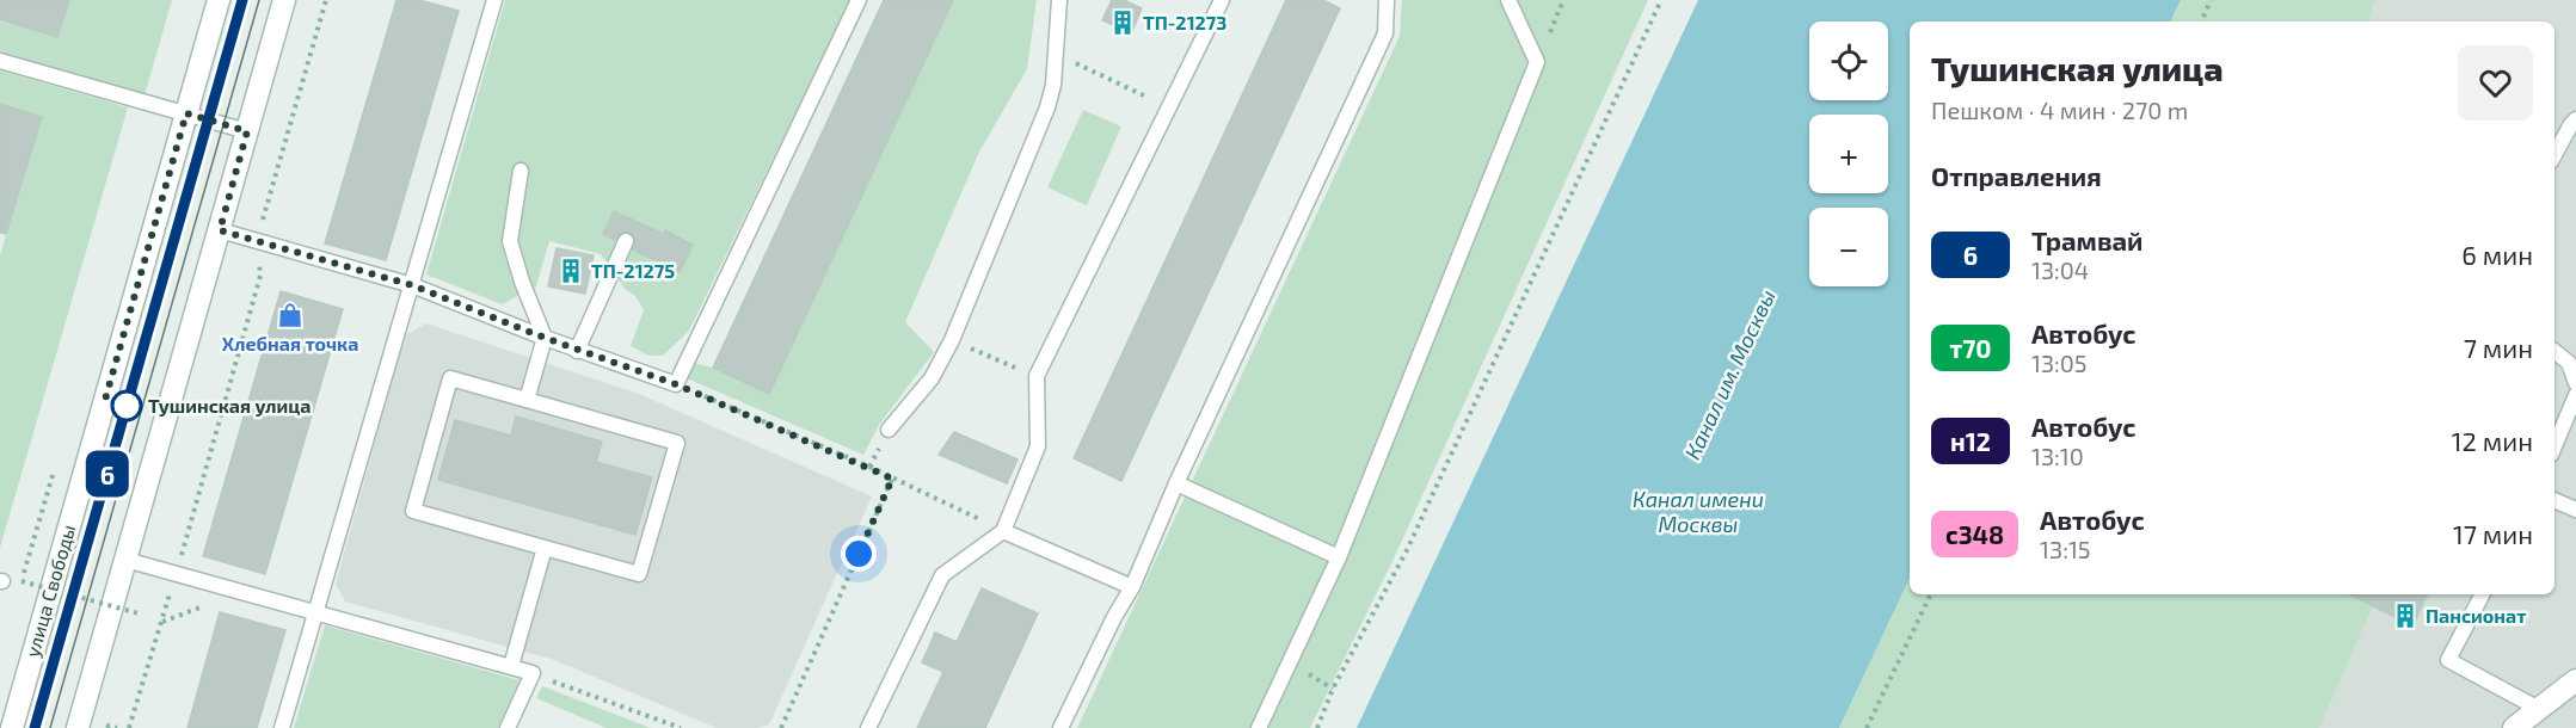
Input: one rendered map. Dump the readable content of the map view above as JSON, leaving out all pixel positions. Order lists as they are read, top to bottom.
{
  "streets": {
    "main road": ["улица Свободы"]
  },
  "water": ["Канал им. Москвы", "Канал имени Москвы"],
  "places": {
    "building": ["ТП-21273", "ТП-21275", "Пансионат"],
    "shop": ["Хлебная точка"],
    "other": ["Тушинская улица"]
  },
  "lines": ["tram line 6"],
  "page": {
    "on_map": "6",
    "map_buttons": ["+", "−"],
    "heading": [
      ["Тушинская улица", "Пешком · 4 мин · 270 m"],
      "Отправления"
    ],
    "list": [
      {
        "mark": "6",
        "name": "Трамвай",
        "note": "13:04",
        "value": "6 мин"
      },
      {
        "mark": "т70",
        "name": "Автобус",
        "note": "13:05",
        "value": "7 мин"
      },
      {
        "mark": "н12",
        "name": "Автобус",
        "note": "13:10",
        "value": "12 мин"
      },
      {
        "mark": "с348",
        "name": "Автобус",
        "note": "13:15",
        "value": "17 мин"
      }
    ]
  }
}
